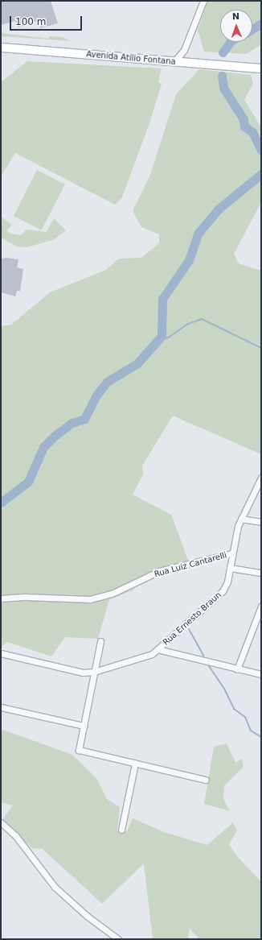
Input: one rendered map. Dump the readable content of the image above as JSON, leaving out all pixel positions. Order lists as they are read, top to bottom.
{
  "streets": {
    "main road": ["Avenida Atílio Fontana"],
    "street": ["Rua Luiz Cantarelli", "Rua Ernesto Braun"]
  },
  "crossings": [
    ["Rua Luiz Cantarelli", "Rua Ernesto Braun"]
  ],
  "scale_bar": "100 m",
  "north": "top"
}
